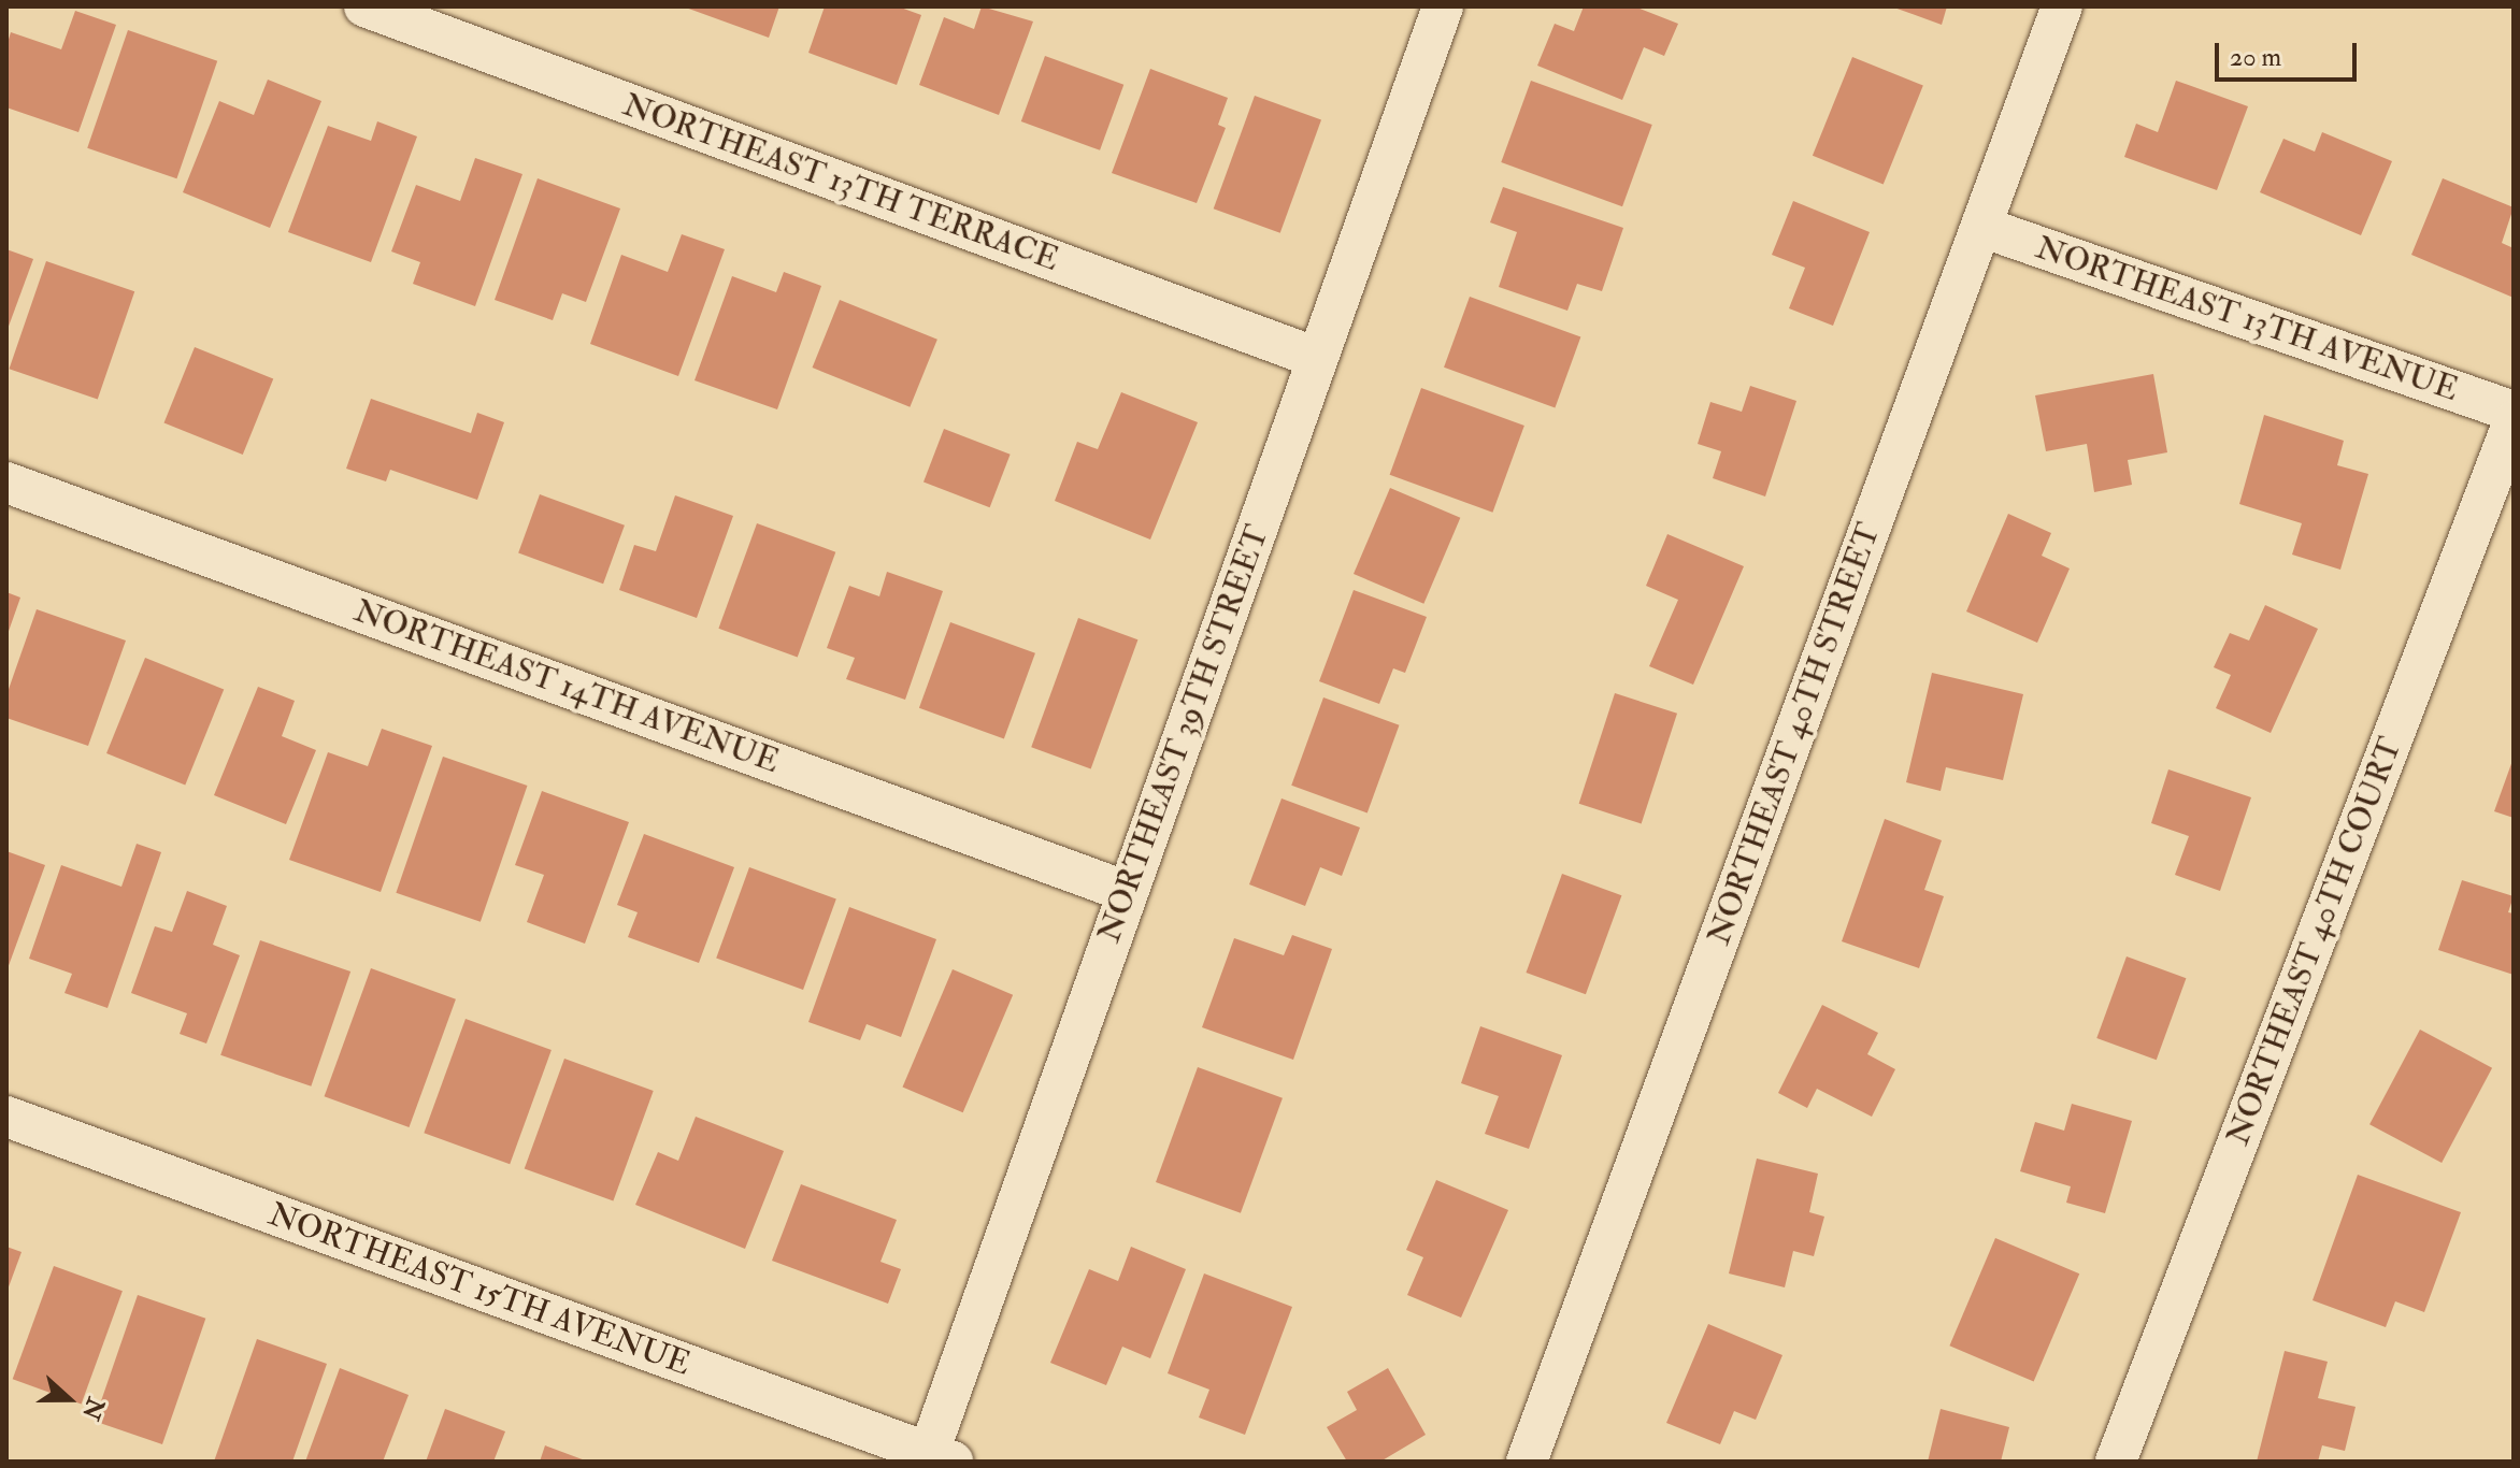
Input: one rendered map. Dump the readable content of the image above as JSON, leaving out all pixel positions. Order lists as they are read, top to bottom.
{
  "streets": {
    "street": [
      "NORTHEAST 13TH TERRACE",
      "NORTHEAST 13TH AVENUE",
      "NORTHEAST 14TH AVENUE",
      "NORTHEAST 39TH STREET",
      "NORTHEAST 40TH STREET",
      "NORTHEAST 40TH COURT",
      "NORTHEAST 15TH AVENUE"
    ]
  },
  "crossings": [
    ["NORTHEAST 13TH TERRACE", "NORTHEAST 39TH STREET"],
    ["NORTHEAST 13TH AVENUE", "NORTHEAST 40TH STREET"],
    ["NORTHEAST 14TH AVENUE", "NORTHEAST 39TH STREET"],
    ["NORTHEAST 39TH STREET", "NORTHEAST 15TH AVENUE"]
  ],
  "scale_bar": "20 m",
  "north": "right"
}
